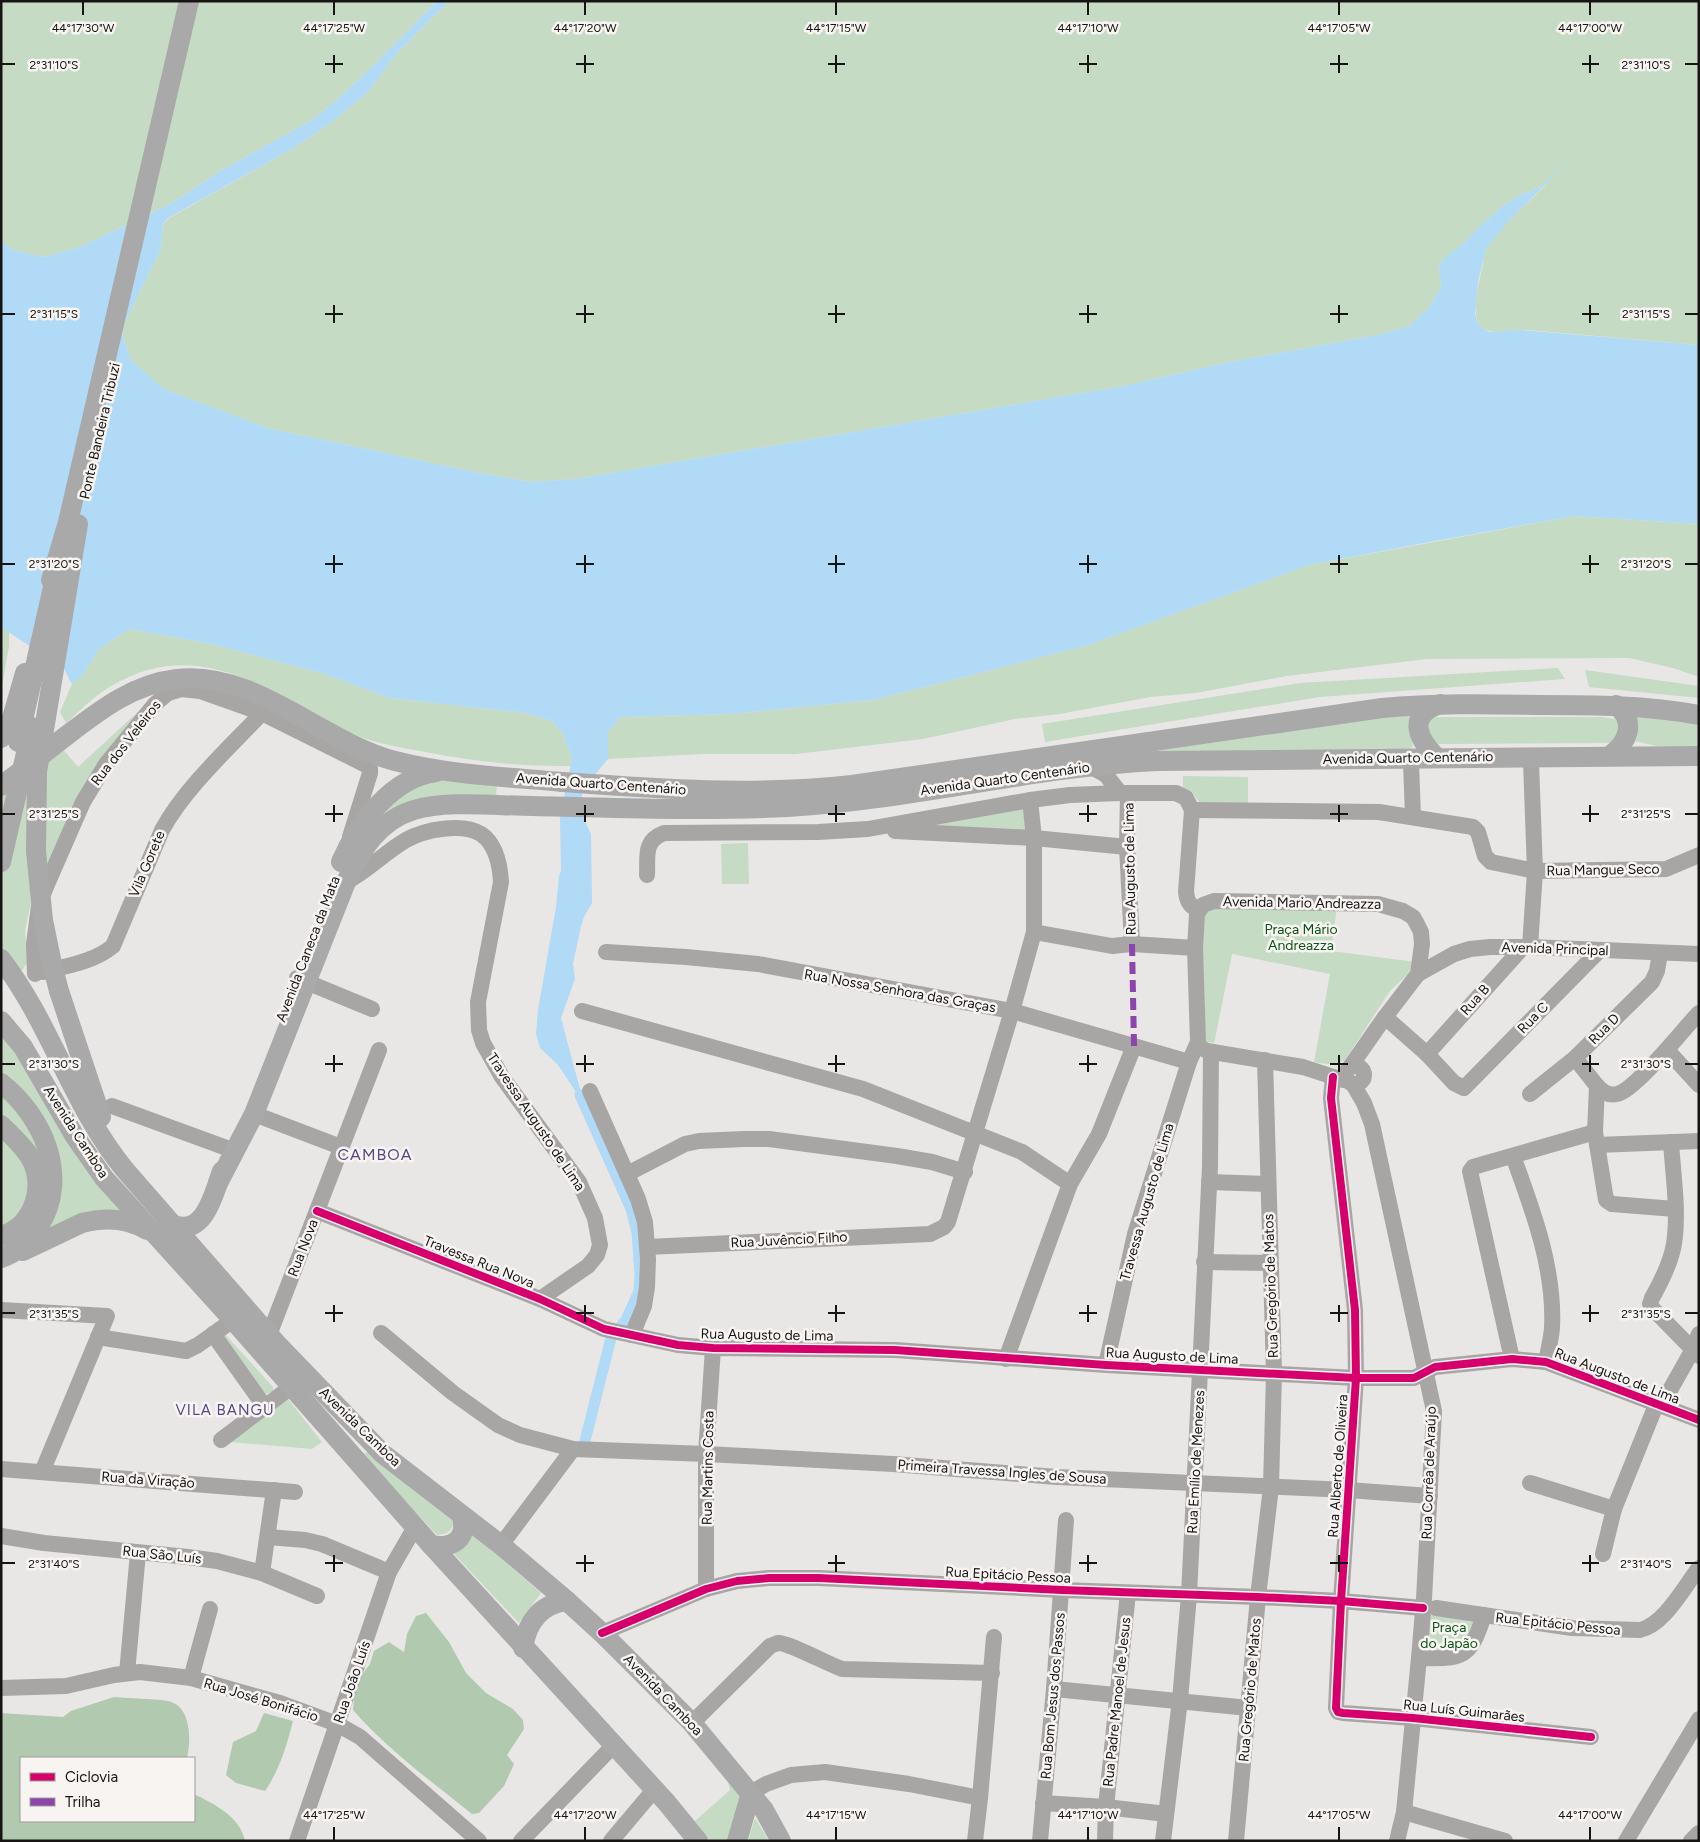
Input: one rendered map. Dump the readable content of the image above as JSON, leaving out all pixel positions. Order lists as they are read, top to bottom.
{
  "streets": {
    "main road": [
      "Ponte Bandeira Tribuzi",
      "Avenida Quarto Centenário",
      "Avenida Caneca da Mata",
      "Avenida Camboa"
    ],
    "street": [
      "Rua dos Veleiros",
      "Vila Gorete",
      "Rua Augusto de Lima",
      "Rua Mangue Seco",
      "Avenida Mario Andreazza",
      "Avenida Principal",
      "Rua Nossa Senhora das Graças",
      "Rua B",
      "Rua C",
      "Rua D",
      "Travessa Augusto de Lima",
      "Rua Juvêncio Filho",
      "Rua Nova",
      "Travessa Rua Nova",
      "Rua Gregório de Matos",
      "Rua Emílio de Menezes",
      "Rua Alberto de Oliveira",
      "Rua Martins Costa",
      "Primeira Travessa Ingles de Sousa",
      "Rua Corrêa de Araújo",
      "Rua da Viração",
      "Rua São Luís",
      "Rua Epitácio Pessoa",
      "Rua João Luís",
      "Rua Bom Jesus dos Passos",
      "Rua José Bonifácio",
      "Rua Padre Manoel de Jesus",
      "Rua Luís Guimarães"
    ]
  },
  "crossings": [
    ["Rua dos Veleiros", "Vila Gorete"],
    ["Rua dos Veleiros", "Avenida Caneca da Mata"],
    ["Rua dos Veleiros", "Avenida Camboa"],
    ["Avenida Quarto Centenário", "Rua Augusto de Lima"],
    ["Avenida Quarto Centenário", "Avenida Caneca da Mata"],
    ["Avenida Quarto Centenário", "Travessa Augusto de Lima"],
    ["Vila Gorete", "Avenida Camboa"],
    ["Rua Augusto de Lima", "Travessa Augusto de Lima"],
    ["Rua Augusto de Lima", "Travessa Rua Nova"],
    ["Rua Augusto de Lima", "Rua Gregório de Matos"],
    ["Rua Augusto de Lima", "Rua Emílio de Menezes"],
    ["Rua Augusto de Lima", "Rua Alberto de Oliveira"],
    ["Rua Augusto de Lima", "Rua Martins Costa"],
    ["Rua Augusto de Lima", "Rua Corrêa de Araújo"],
    ["Avenida Mario Andreazza", "Avenida Principal"],
    ["Avenida Mario Andreazza", "Rua Corrêa de Araújo"],
    ["Avenida Caneca da Mata", "Travessa Augusto de Lima"],
    ["Avenida Caneca da Mata", "Avenida Camboa"],
    ["Avenida Principal", "Rua B"],
    ["Avenida Principal", "Rua C"],
    ["Avenida Principal", "Rua D"],
    ["Rua Nossa Senhora das Graças", "Travessa Augusto de Lima"],
    ["Rua B", "Rua C"],
    ["Travessa Augusto de Lima", "Travessa Rua Nova"],
    ["Avenida Camboa", "Rua Nova"],
    ["Avenida Camboa", "Rua Epitácio Pessoa"],
    ["Avenida Camboa", "Rua João Luís"],
    ["Rua Nova", "Travessa Rua Nova"],
    ["Rua Gregório de Matos", "Primeira Travessa Ingles de Sousa"],
    ["Rua Gregório de Matos", "Rua Epitácio Pessoa"],
    ["Rua Emílio de Menezes", "Primeira Travessa Ingles de Sousa"],
    ["Rua Emílio de Menezes", "Rua Epitácio Pessoa"],
    ["Rua Alberto de Oliveira", "Primeira Travessa Ingles de Sousa"],
    ["Rua Alberto de Oliveira", "Rua Epitácio Pessoa"],
    ["Rua Alberto de Oliveira", "Rua Luís Guimarães"],
    ["Rua Martins Costa", "Primeira Travessa Ingles de Sousa"],
    ["Rua Martins Costa", "Rua Epitácio Pessoa"],
    ["Primeira Travessa Ingles de Sousa", "Rua Corrêa de Araújo"],
    ["Rua Corrêa de Araújo", "Rua Epitácio Pessoa"],
    ["Rua Corrêa de Araújo", "Rua Luís Guimarães"],
    ["Rua Epitácio Pessoa", "Rua Bom Jesus dos Passos"],
    ["Rua Epitácio Pessoa", "Rua Padre Manoel de Jesus"],
    ["Rua João Luís", "Rua José Bonifácio"]
  ],
  "districts": ["CAMBOA", "VILA BANGU"],
  "parks": ["Praça Mário Andreazza", "Praça do Japão"],
  "legend": ["Ciclovia", "Trilha"],
  "coordinates": [
    "44°17'30\"W",
    "44°17'25\"W",
    "44°17'20\"W",
    "44°17'15\"W",
    "44°17'10\"W",
    "44°17'05\"W",
    "44°17'00\"W",
    "2°31'10\"S",
    "2°31'15\"S",
    "2°31'20\"S",
    "2°31'25\"S",
    "2°31'30\"S",
    "2°31'35\"S",
    "2°31'40\"S"
  ]
}
